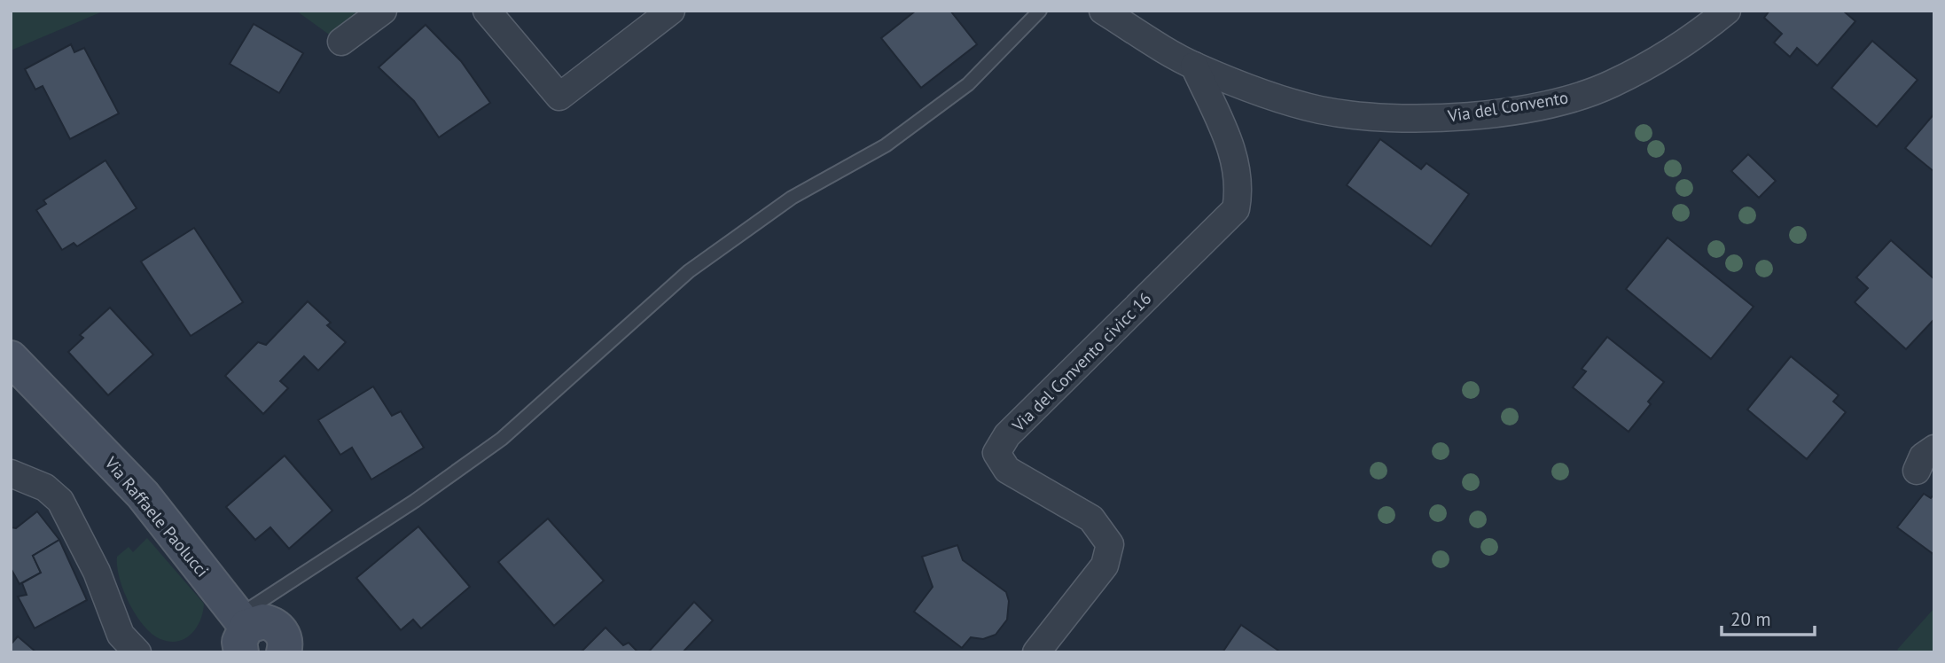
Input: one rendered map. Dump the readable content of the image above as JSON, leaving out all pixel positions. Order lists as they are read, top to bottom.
{
  "streets": {
    "main road": ["Via Raffaele Paolucci"],
    "street": ["Via del Convento", "Via del Convento civicc 16"]
  },
  "crossings": [
    ["Via del Convento", "Via del Convento civicc 16"]
  ],
  "scale_bar": "20 m"
}
